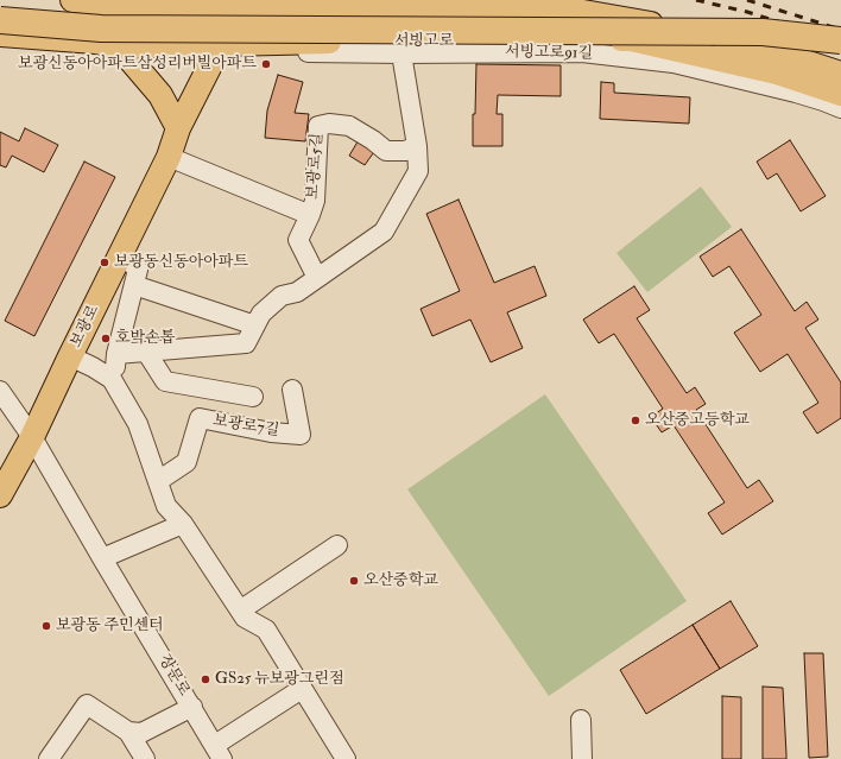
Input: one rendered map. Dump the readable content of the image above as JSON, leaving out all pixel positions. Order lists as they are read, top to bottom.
{
  "streets": {
    "main road": ["서빙고로", "보광로"],
    "street": [
      "서빙고로91길",
      "보광로5길",
      "보광로7길",
      "장문로"
    ]
  },
  "crossings": [
    ["서빙고로", "서빙고로91길"],
    ["서빙고로", "보광로"],
    ["보광로", "장문로"]
  ],
  "places": [
    "보광신동아아파트삼성리버빌아파트",
    "보광동신동아아파트",
    "호박손톱",
    "오산중고등학교",
    "오산중학교",
    "보광동 주민센터",
    "GS25 뉴보광그린점"
  ]
}
